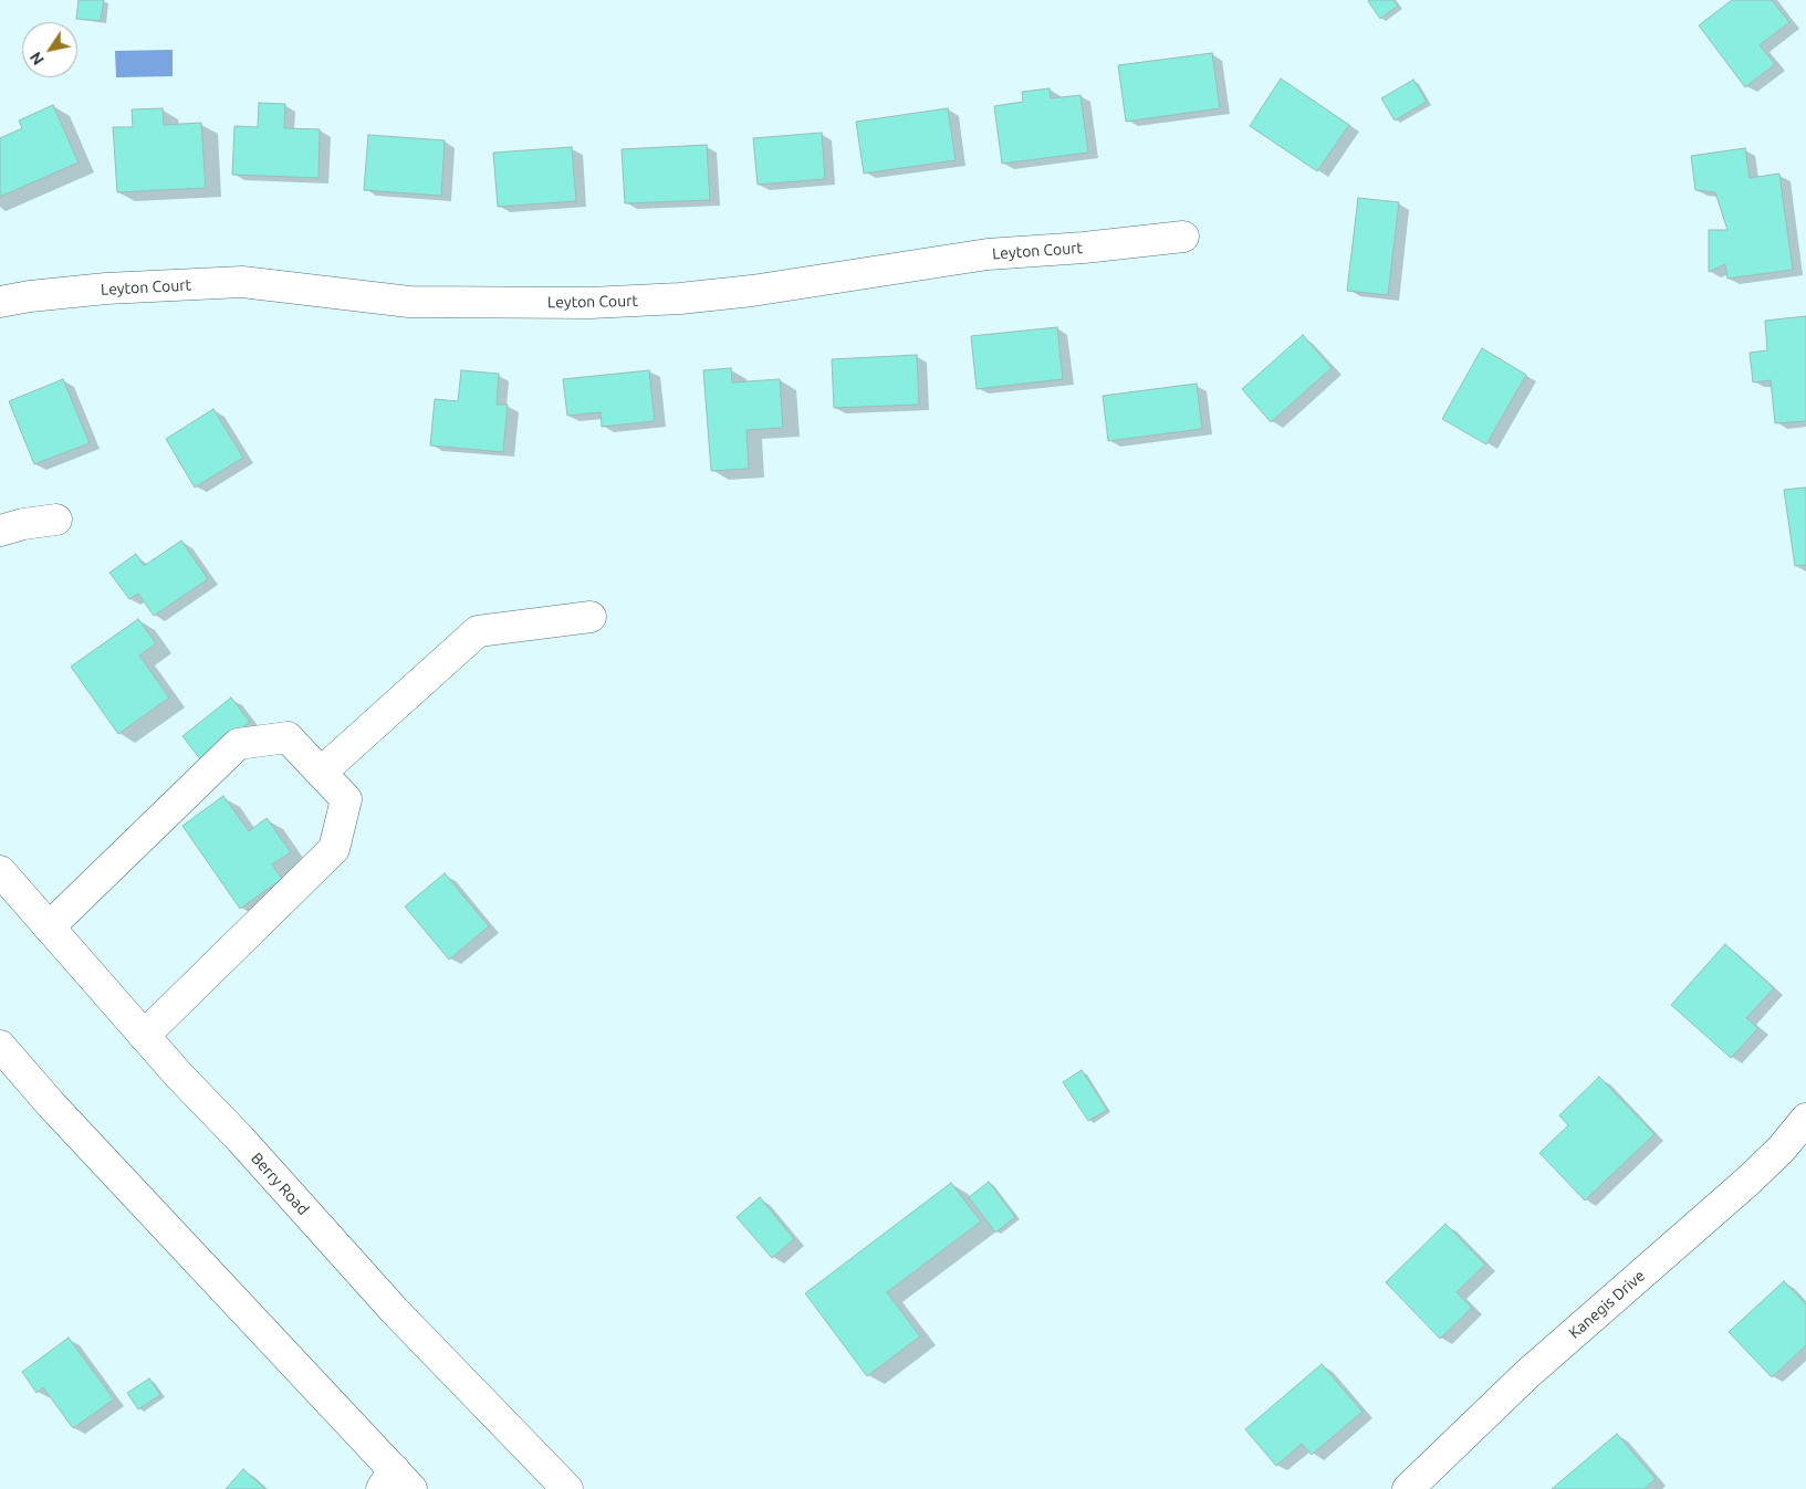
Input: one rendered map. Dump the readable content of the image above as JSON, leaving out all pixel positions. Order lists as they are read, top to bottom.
{
  "streets": {
    "main road": ["Leyton Court", "Berry Road", "Kanegis Drive"]
  },
  "north": "bottom left"
}
